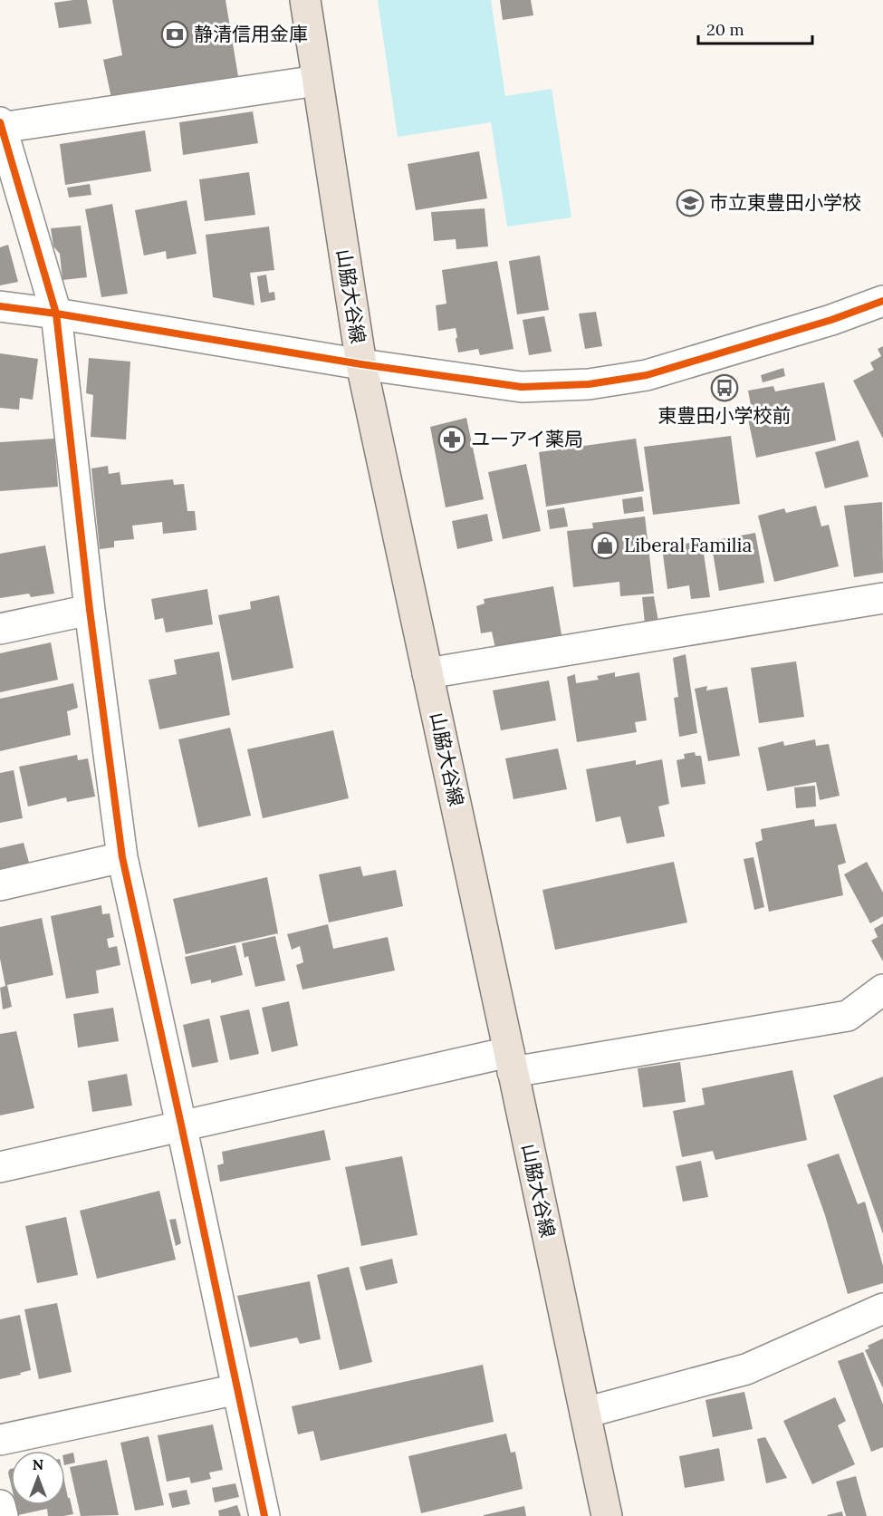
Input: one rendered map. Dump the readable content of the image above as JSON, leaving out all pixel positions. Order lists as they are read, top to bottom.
{
  "streets": {
    "main road": ["山脇大谷線"]
  },
  "places": {
    "bank": ["静清信用金庫"],
    "school or university": ["市立東豊田小学校"],
    "bus stop": ["東豊田小学校前"],
    "pharmacy": ["ユーアイ薬局"],
    "shop": ["Liberal Familia"]
  },
  "scale_bar": "20 m",
  "north": "top"
}
